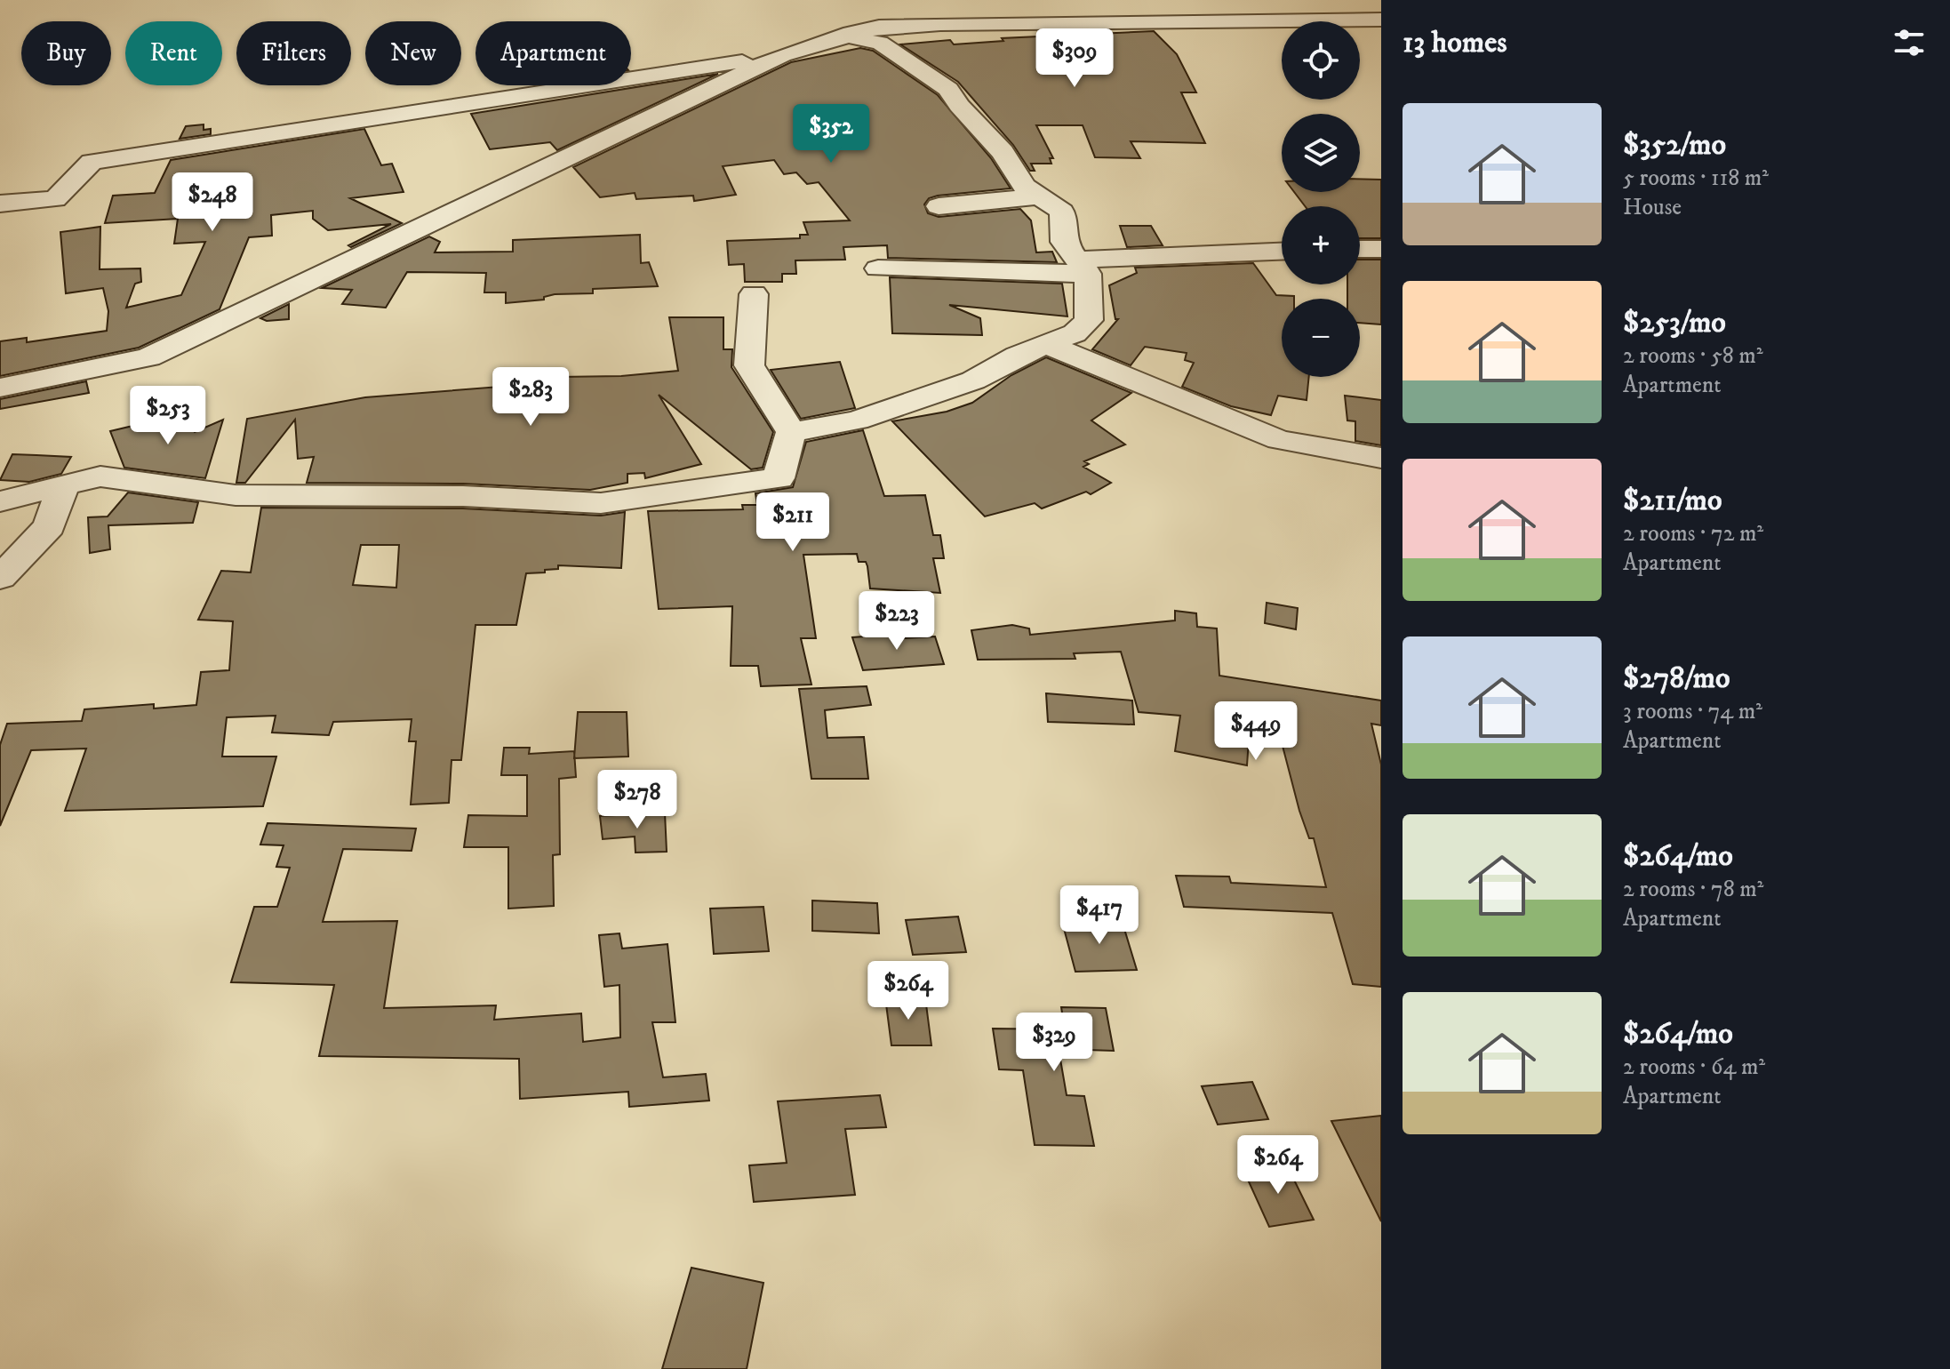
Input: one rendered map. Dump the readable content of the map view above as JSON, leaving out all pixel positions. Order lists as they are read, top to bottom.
{
  "page": {
    "heading": "13 homes",
    "map_buttons": ["+", "−"],
    "chip": [
      "Buy",
      "Rent",
      "Filters",
      "New",
      "Apartment"
    ],
    "price": [
      "$309",
      "$352",
      "$248",
      "$283",
      "$253",
      "$211",
      "$223",
      "$449",
      "$278",
      "$417",
      "$264",
      "$329",
      "$264"
    ],
    "list": [
      {
        "name": "$352/mo",
        "note": "5 rooms · 118 m² · House"
      },
      {
        "name": "$253/mo",
        "note": "2 rooms · 58 m² · Apartment"
      },
      {
        "name": "$211/mo",
        "note": "2 rooms · 72 m² · Apartment"
      },
      {
        "name": "$278/mo",
        "note": "3 rooms · 74 m² · Apartment"
      },
      {
        "name": "$264/mo",
        "note": "2 rooms · 78 m² · Apartment"
      },
      {
        "name": "$264/mo",
        "note": "2 rooms · 64 m² · Apartment"
      }
    ]
  }
}
